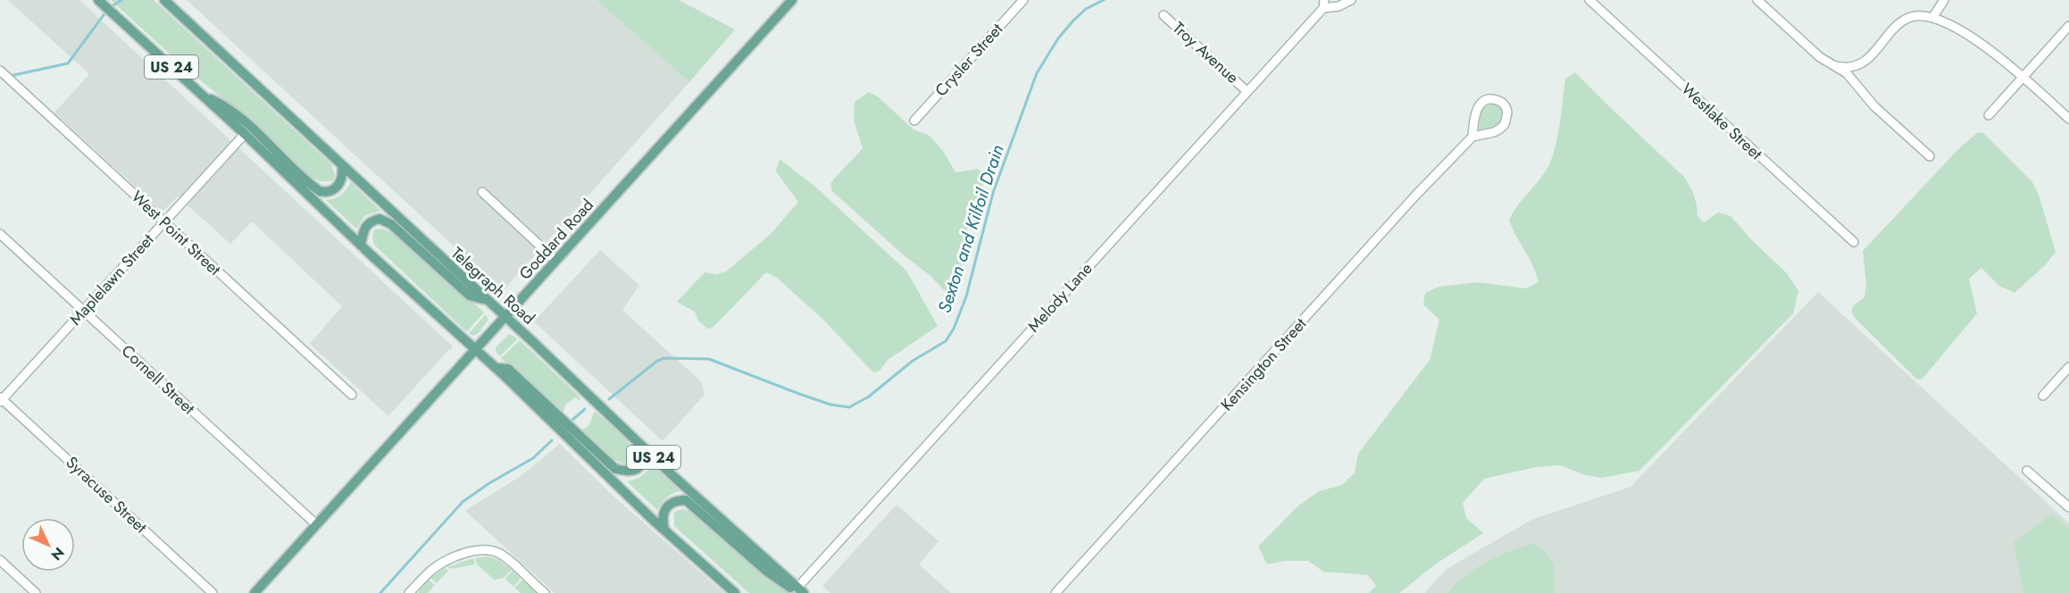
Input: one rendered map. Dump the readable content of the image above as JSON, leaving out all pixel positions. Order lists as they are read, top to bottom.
{
  "streets": {
    "main road": ["US 24", "Goddard Road", "Telegraph Road"],
    "street": [
      "Troy Avenue",
      "Crysler Street",
      "Westlake Street",
      "West Point Street",
      "Maplelawn Street",
      "Melody Lane",
      "Kensington Street",
      "Cornell Street",
      "Syracuse Street"
    ]
  },
  "crossings": [
    ["Troy Avenue", "Melody Lane"],
    ["US 24", "Goddard Road"],
    ["US 24", "Maplelawn Street"],
    ["West Point Street", "Maplelawn Street"],
    ["Goddard Road", "Telegraph Road"],
    ["Goddard Road", "Cornell Street"],
    ["Maplelawn Street", "Cornell Street"],
    ["Maplelawn Street", "Syracuse Street"],
    ["Telegraph Road", "Melody Lane"]
  ],
  "water": ["Sexton and Kilfoil Drain"],
  "north": "bottom right"
}
